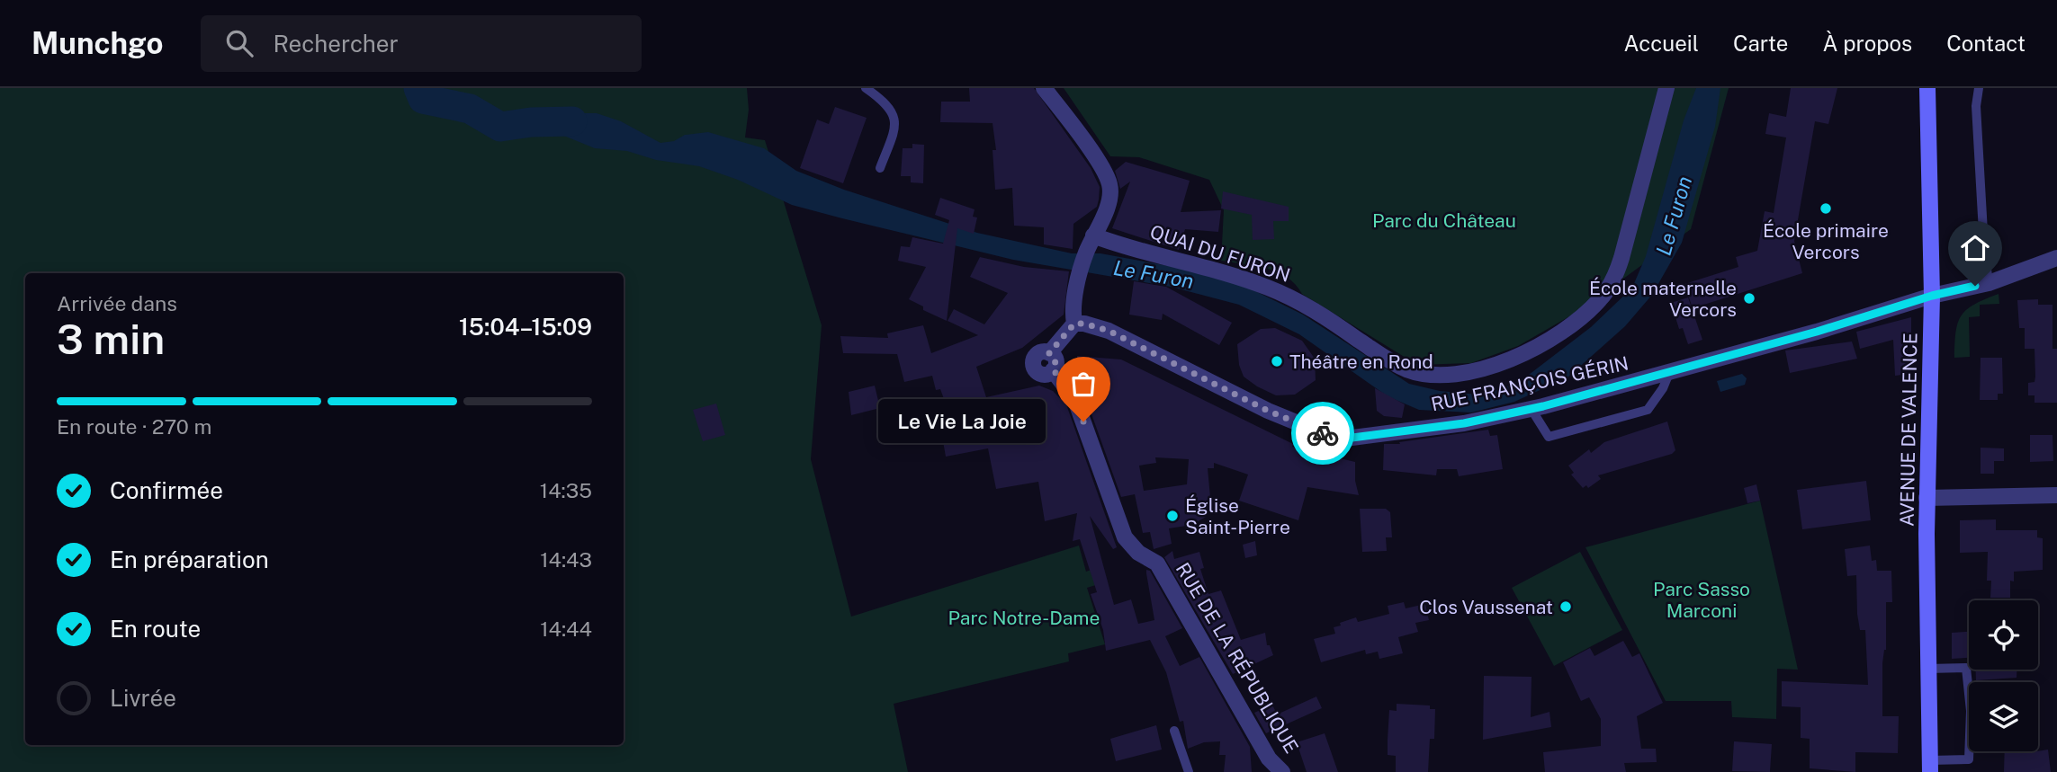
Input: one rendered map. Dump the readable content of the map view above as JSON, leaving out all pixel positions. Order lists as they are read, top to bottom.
{
  "streets": {
    "main road": ["AVENUE DE VALENCE"],
    "street": ["QUAI DU FURON", "RUE FRANÇOIS GÉRIN", "RUE DE LA RÉPUBLIQUE"]
  },
  "crossings": [
    ["RUE FRANÇOIS GÉRIN", "AVENUE DE VALENCE"],
    ["RUE FRANÇOIS GÉRIN", "RUE DE LA RÉPUBLIQUE"]
  ],
  "water": ["Le Furon"],
  "parks": ["Parc du Château", "Parc Sasso Marconi", "Parc Notre-Dame"],
  "places": [
    "École primaire Vercors",
    "École maternelle Vercors",
    "Théâtre en Rond",
    "Le Vie La Joie",
    "Église Saint-Pierre",
    "Clos Vaussenat"
  ],
  "page": {
    "header": "Munchgo",
    "search": "Rechercher",
    "nav": [
      "Accueil",
      "Carte",
      "À propos",
      "Contact"
    ],
    "heading": ["3 min", "Arrivée dans", "15:04–15:09"],
    "bar": "En route · 270 m",
    "bubble": "Le Vie La Joie",
    "list": [
      ["Confirmée", "14:35"],
      ["En préparation", "14:43"],
      ["En route", "14:44"],
      "Livrée"
    ]
  }
}
